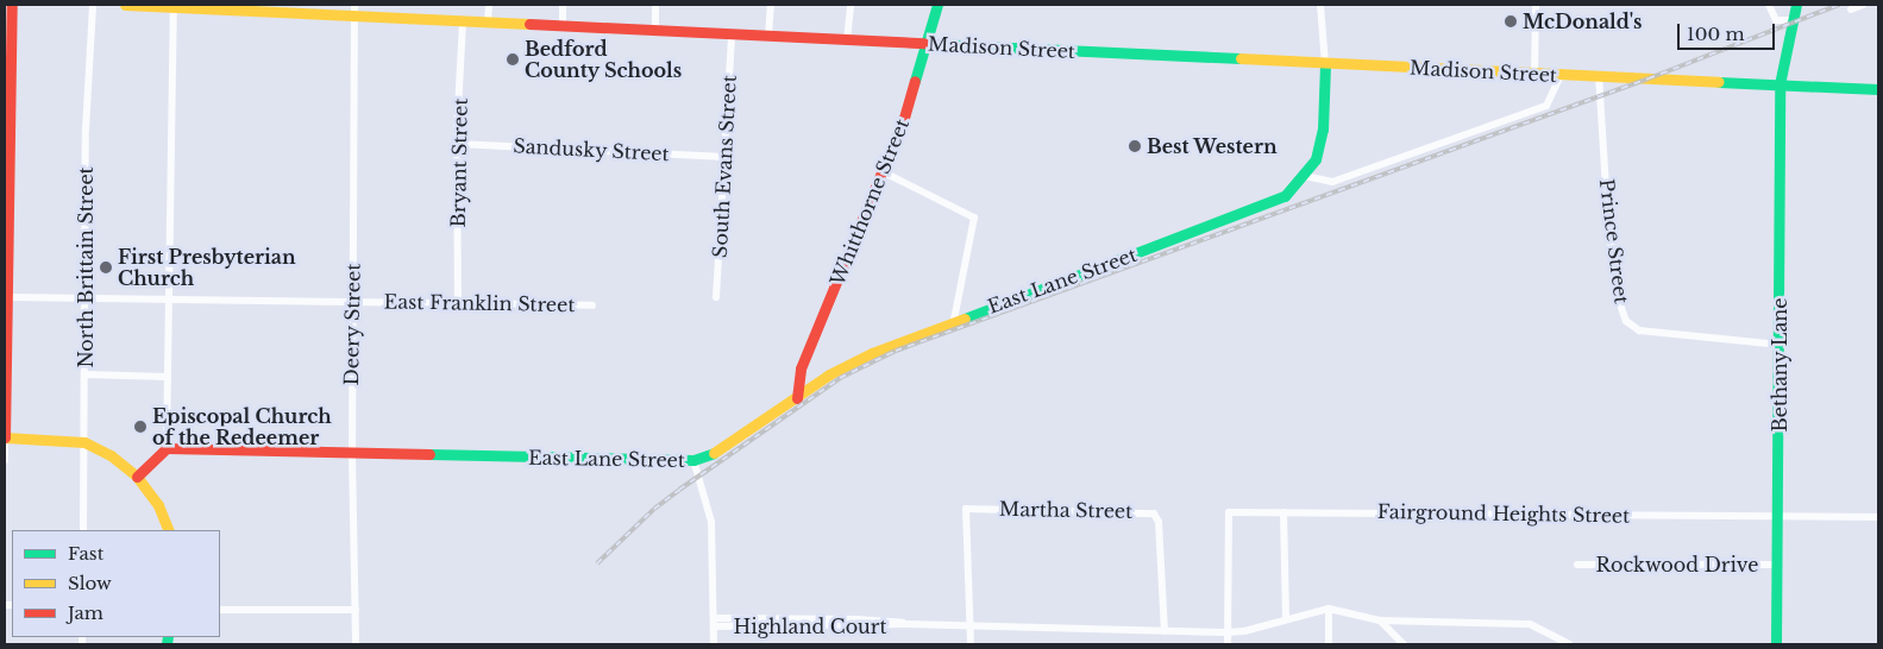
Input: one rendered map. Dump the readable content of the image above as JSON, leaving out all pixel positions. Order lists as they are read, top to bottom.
{
  "streets": {
    "street": [
      "Madison Street",
      "Sandusky Street",
      "Bryant Street",
      "South Evans Street",
      "Whitthorne Street",
      "Prince Street",
      "North Brittain Street",
      "East Lane Street",
      "East Franklin Street",
      "Deery Street",
      "Bethany Lane",
      "Martha Street",
      "Fairground Heights Street",
      "Rockwood Drive",
      "Highland Court"
    ]
  },
  "crossings": [
    ["Madison Street", "Bryant Street"],
    ["Madison Street", "South Evans Street"],
    ["Madison Street", "Whitthorne Street"],
    ["Madison Street", "Prince Street"],
    ["Madison Street", "East Lane Street"],
    ["Madison Street", "Deery Street"],
    ["Madison Street", "Bethany Lane"],
    ["Sandusky Street", "Bryant Street"],
    ["Sandusky Street", "South Evans Street"],
    ["Bryant Street", "East Franklin Street"],
    ["Whitthorne Street", "East Lane Street"],
    ["Prince Street", "Bethany Lane"],
    ["North Brittain Street", "East Franklin Street"],
    ["East Lane Street", "Deery Street"],
    ["East Franklin Street", "Deery Street"],
    ["Bethany Lane", "Fairground Heights Street"],
    ["Bethany Lane", "Rockwood Drive"],
    ["Martha Street", "Highland Court"],
    ["Fairground Heights Street", "Highland Court"]
  ],
  "places": [
    "McDonald's",
    "Bedford County Schools",
    "Best Western",
    "First Presbyterian Church",
    "Episcopal Church of the Redeemer"
  ],
  "legend": ["Fast", "Slow", "Jam"],
  "scale_bar": "100 m"
}
